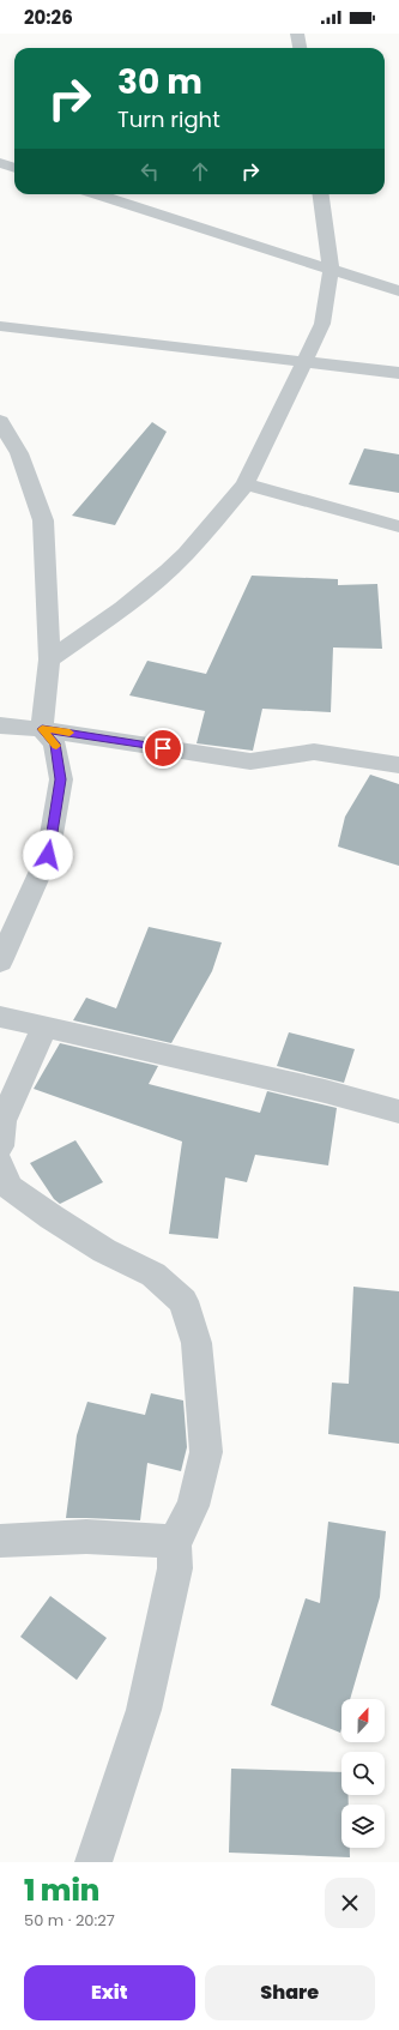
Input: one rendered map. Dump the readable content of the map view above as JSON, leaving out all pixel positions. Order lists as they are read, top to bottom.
{
  "north": "top",
  "page": {
    "status": "20:26",
    "turn": ["30 m", "Turn right"],
    "heading": ["1 min", "50 m · 20:27"],
    "buttons": ["Exit", "Share"]
  }
}
